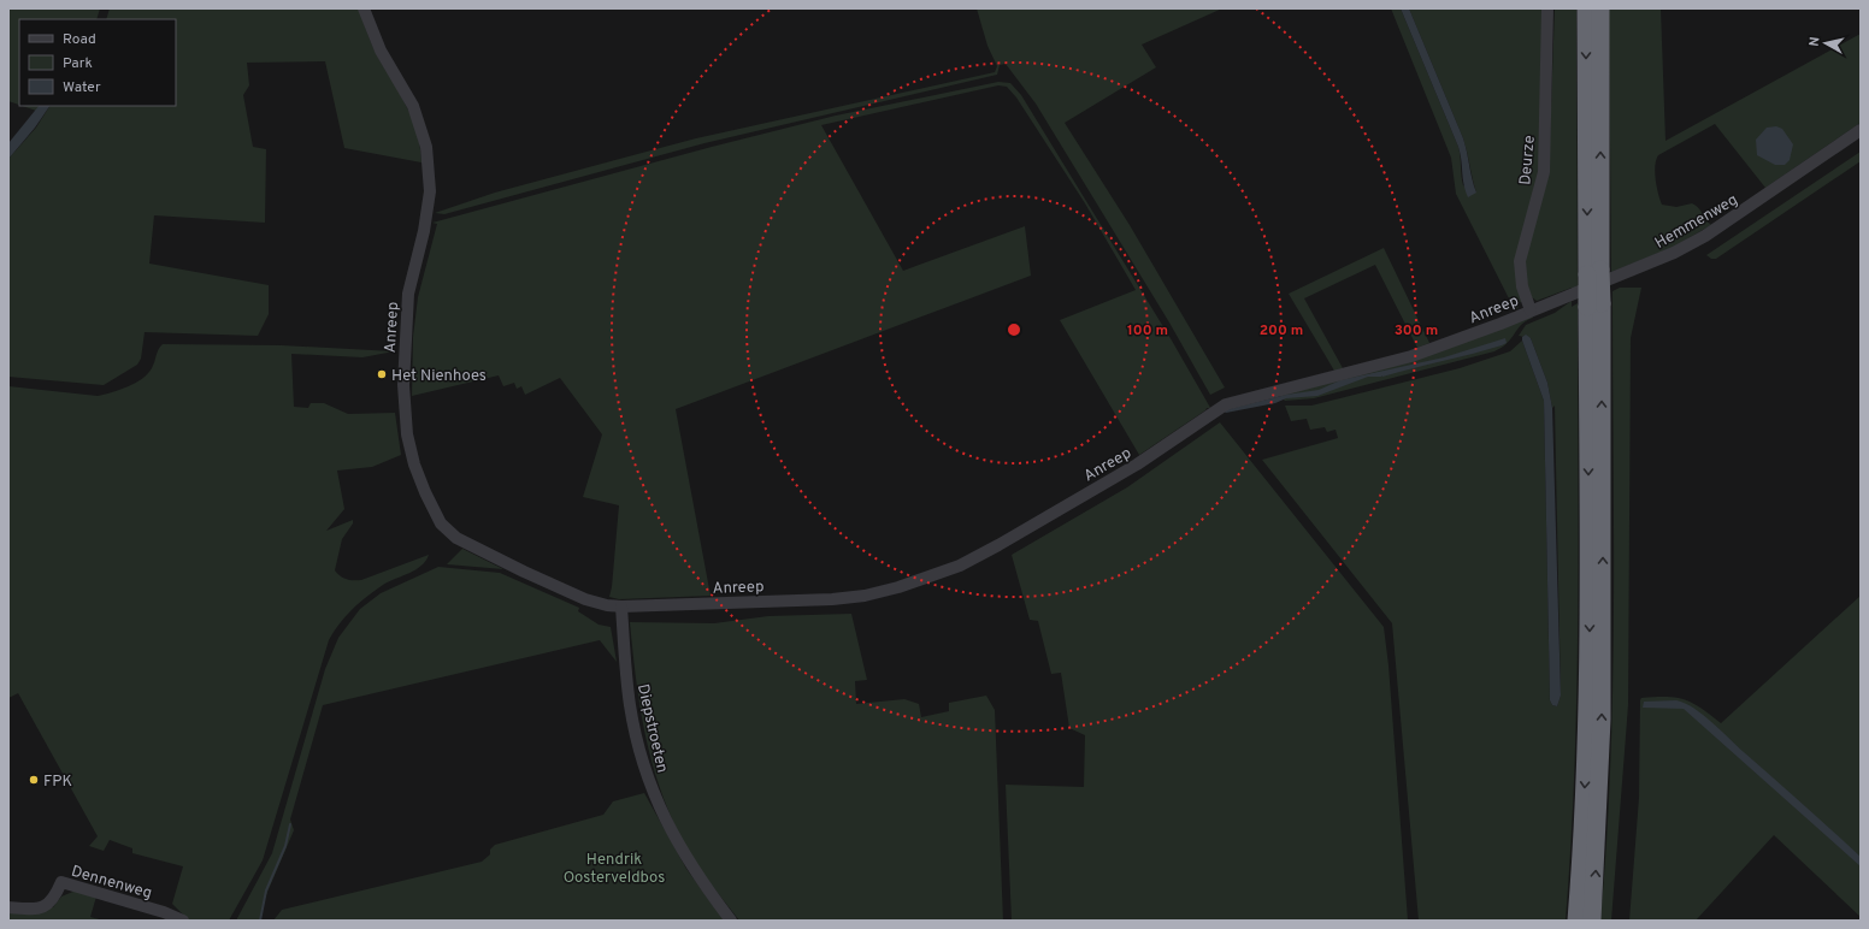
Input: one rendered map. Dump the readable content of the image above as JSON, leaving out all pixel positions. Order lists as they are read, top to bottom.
{
  "streets": {
    "street": [
      "Deurze",
      "Hemmenweg",
      "Anreep",
      "Diepstroeten",
      "Dennenweg"
    ]
  },
  "crossings": [
    ["Deurze", "Hemmenweg"],
    ["Deurze", "Anreep"],
    ["Hemmenweg", "Anreep"],
    ["Anreep", "Diepstroeten"]
  ],
  "parks": ["Hendrik Oosterveldbos"],
  "places": ["Het Nienhoes", "FPK"],
  "legend": ["Road", "Park", "Water"],
  "north": "left",
  "rings": ["100 m", "200 m", "300 m"]
}
